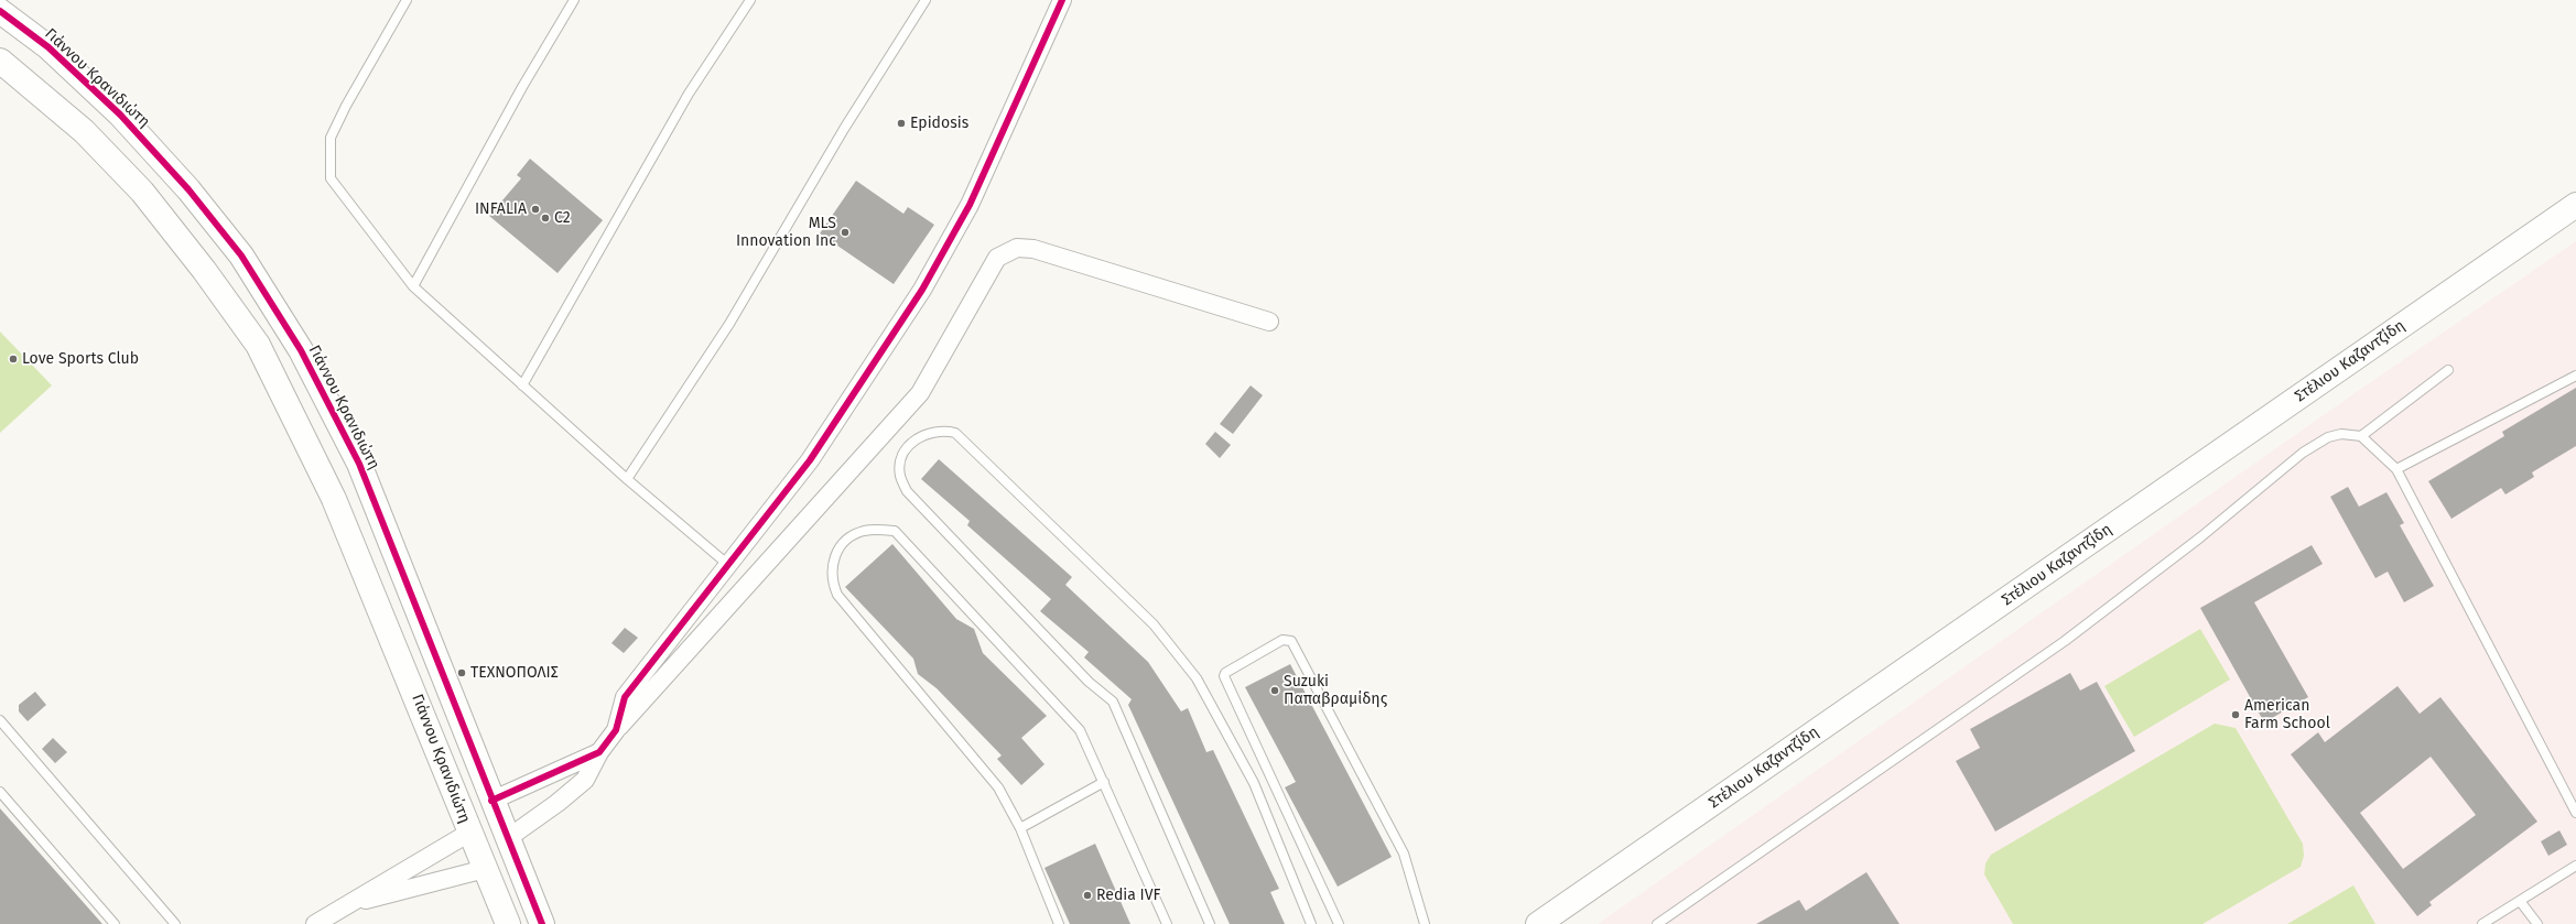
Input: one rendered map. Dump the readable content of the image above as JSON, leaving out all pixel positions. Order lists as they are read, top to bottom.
{
  "streets": {
    "street": ["Γιάννου Κρανιδιώτη", "Στέλιου Καζαντζίδη"]
  },
  "places": [
    "Epidosis",
    "INFALIA",
    "C2",
    "MLS Innovation Inc",
    "Love Sports Club",
    "ΤΕΧΝΟΠΟΛΙΣ",
    "Suzuki Παπαβραμίδης",
    "American Farm School",
    "Redia IVF"
  ]
}
